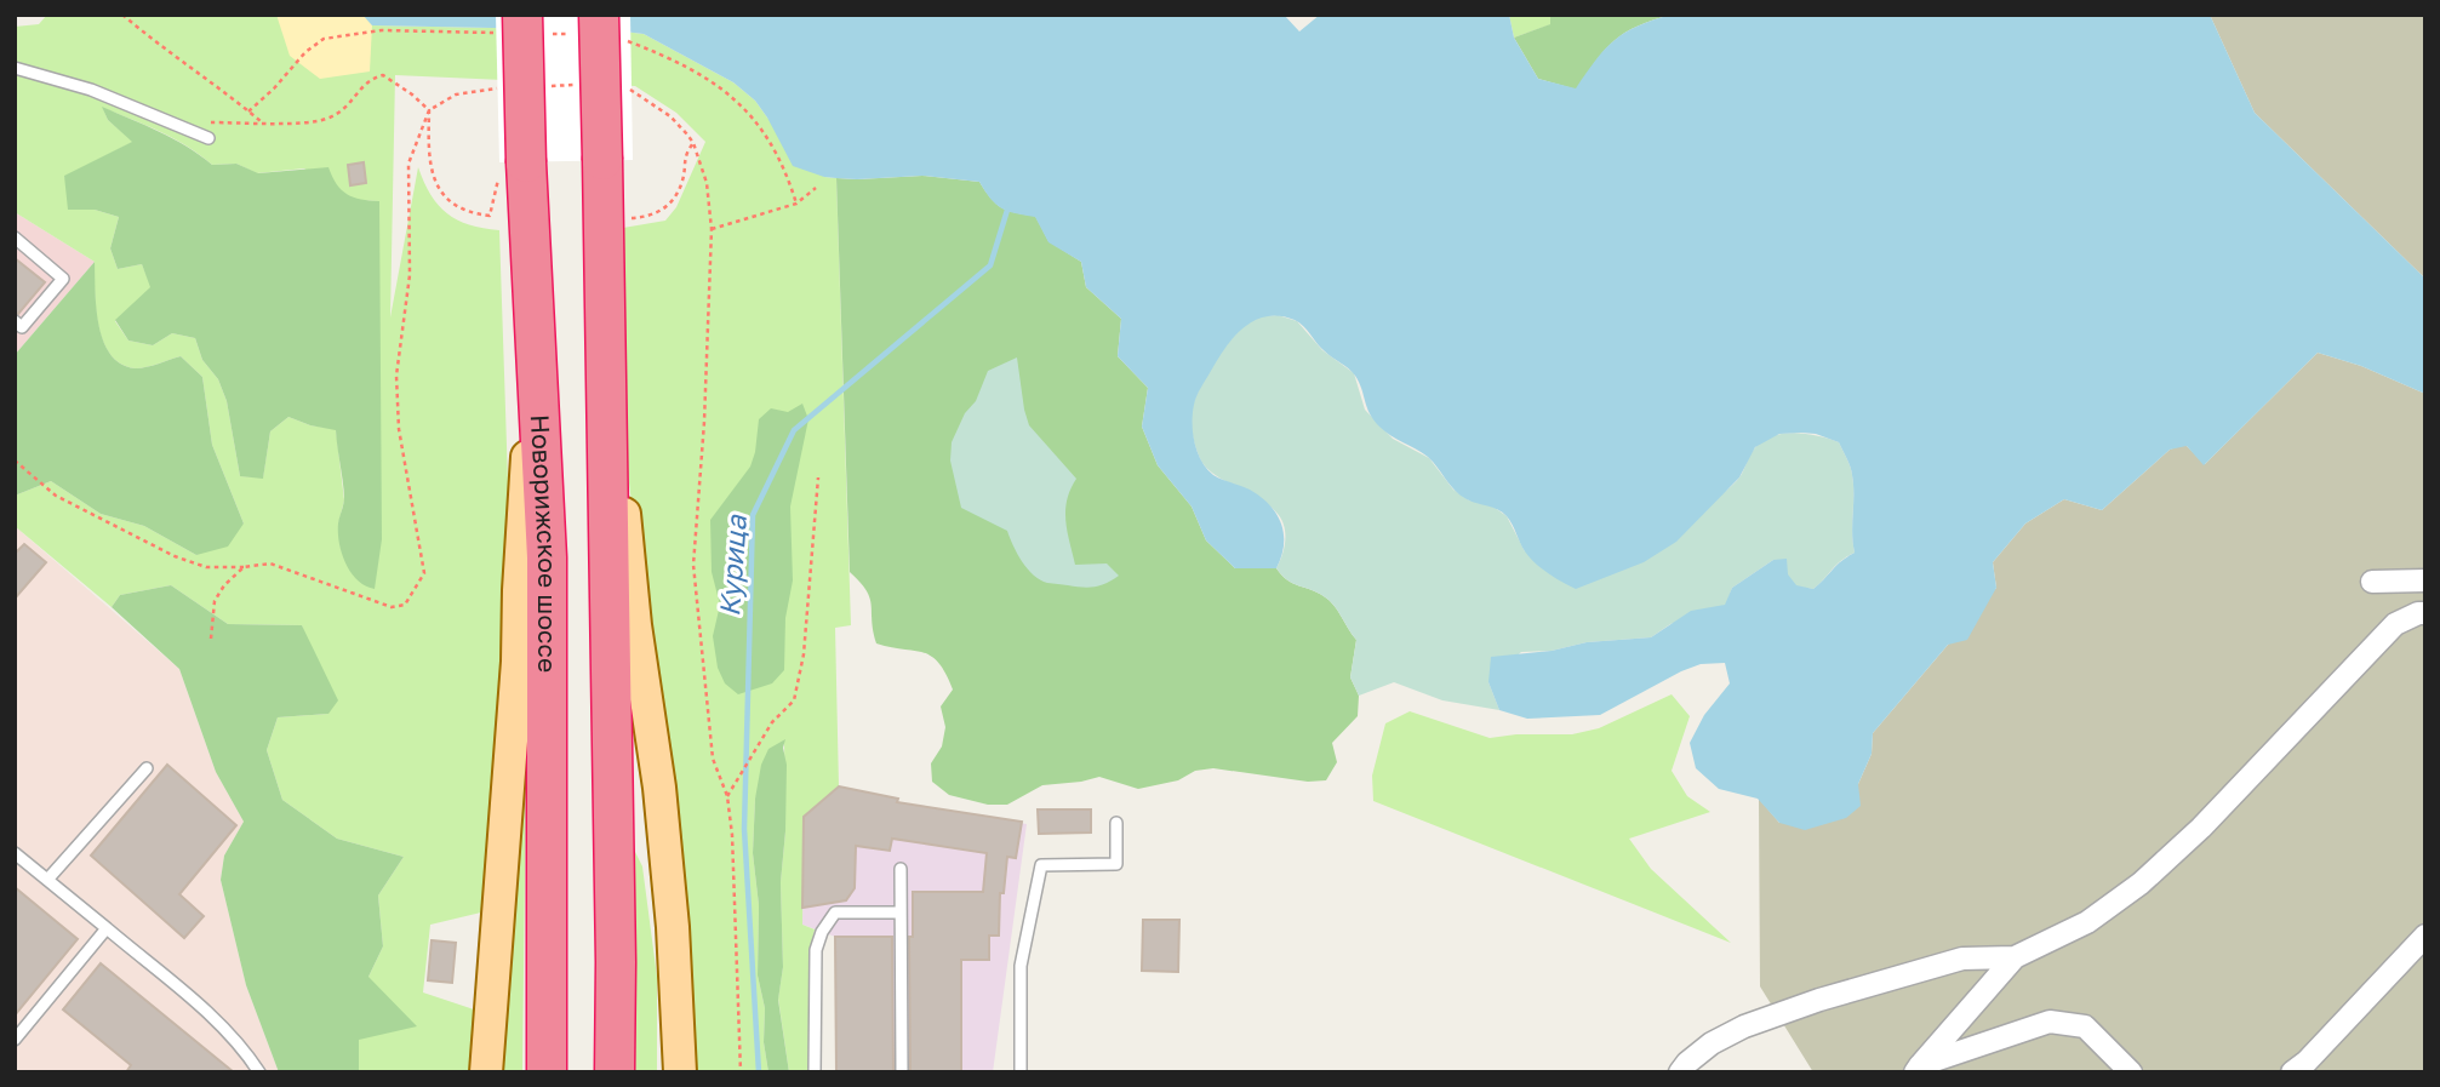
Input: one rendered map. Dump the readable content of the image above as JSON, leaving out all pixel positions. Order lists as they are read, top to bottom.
{
  "streets": {
    "highway": ["Новорижское шоссе"]
  },
  "water": ["Курица"]
}
